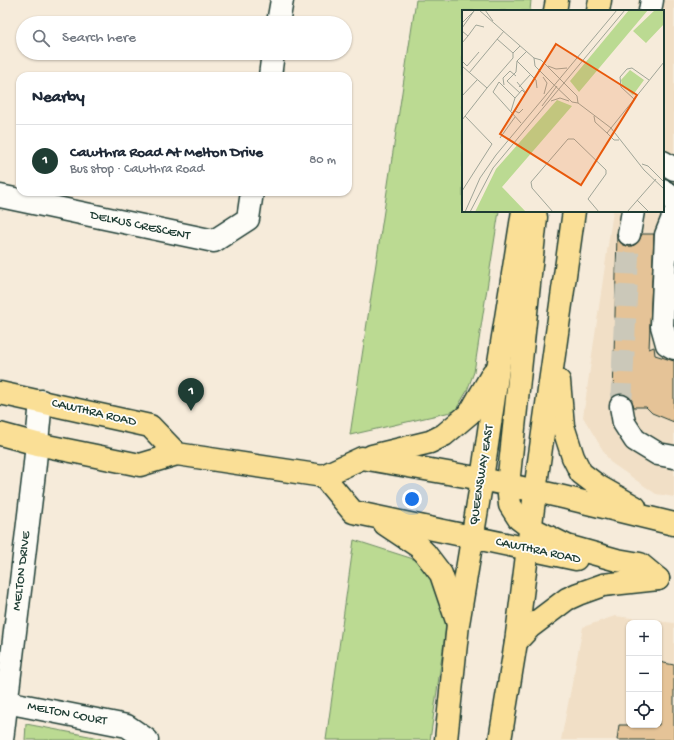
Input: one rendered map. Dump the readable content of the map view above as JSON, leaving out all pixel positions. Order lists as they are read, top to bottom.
{
  "streets": {
    "main road": ["CAWTHRA ROAD", "QUEENSWAY EAST"],
    "street": ["DELKUS CRESCENT", "MELTON DRIVE", "MELTON COURT"]
  },
  "crossings": [
    ["CAWTHRA ROAD", "QUEENSWAY EAST"],
    ["CAWTHRA ROAD", "MELTON DRIVE"],
    ["MELTON DRIVE", "MELTON COURT"]
  ],
  "page": {
    "search": "Search here",
    "heading": "Nearby",
    "list": [
      {
        "mark": "1",
        "name": "Cawthra Road At Melton Drive",
        "note": "Bus stop · Cawthra Road",
        "value": "80 m"
      }
    ],
    "pins": "1",
    "map_buttons": ["+", "−"]
  }
}
